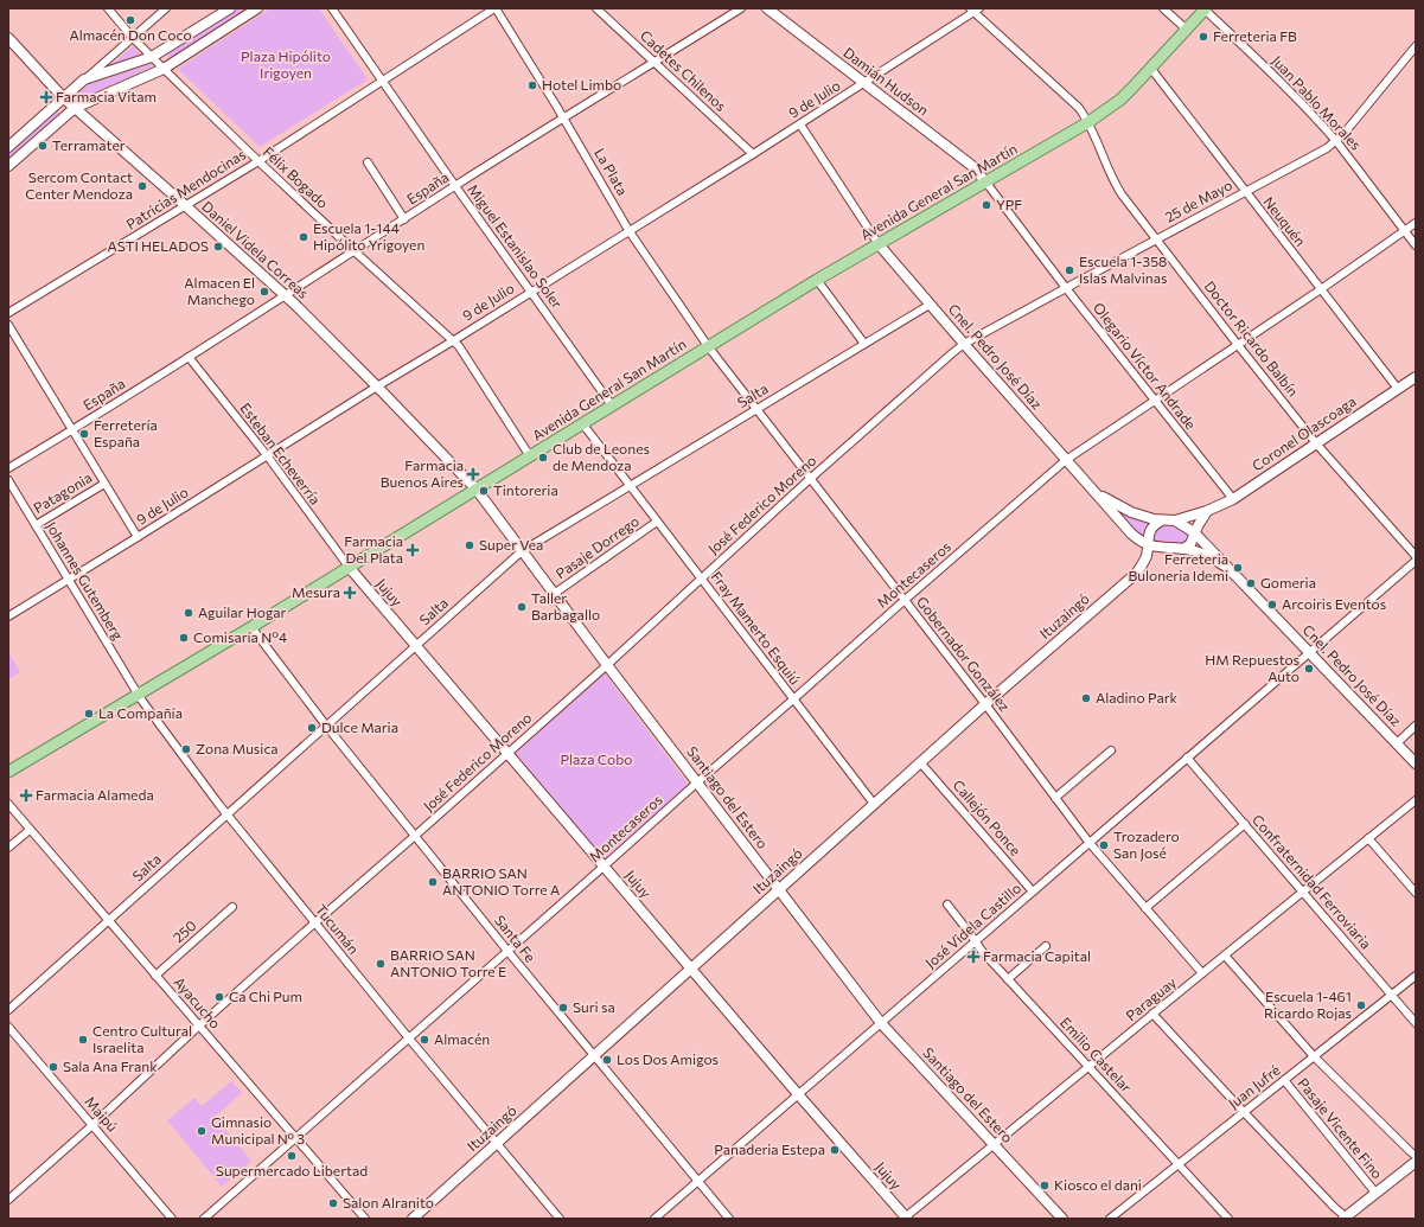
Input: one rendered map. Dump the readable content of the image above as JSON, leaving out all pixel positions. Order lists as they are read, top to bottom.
{
  "streets": {
    "main road": ["Avenida General San Martín"],
    "street": [
      "Cadetes Chilenos",
      "Damián Hudson",
      "9 de Julio",
      "Juan Pablo Morales",
      "La Plata",
      "Félix Bogado",
      "España",
      "Patricias Mendocinas",
      "25 de Mayo",
      "Neuquén",
      "Miguel Estanislao Soler",
      "Daniel Videla Correas",
      "Doctor Ricardo Balbín",
      "Cnel. Pedro José Díaz",
      "Olegario Víctor Andrade",
      "Salta",
      "Coronel Olascoaga",
      "Esteban Echeverría",
      "Patagonia",
      "José Federico Moreno",
      "Pasaje Dorrego",
      "Montecaseros",
      "Johannes Gutemberg",
      "Jujuy",
      "Ituzaingó",
      "Fray Mamerto Esquiú",
      "Gobernador González",
      "Santiago del Estero",
      "Callejón Ponce",
      "Confraternidad Ferroviaria",
      "José Videla Castillo",
      "Tucumán",
      "250",
      "Santa Fe",
      "Paraguay",
      "Ayacucho",
      "Emilio Castelar",
      "Juan Jufré",
      "Maipú",
      "Pasaje Vicente Fino"
    ]
  },
  "crossings": [
    ["Cadetes Chilenos", "9 de Julio"],
    ["Cadetes Chilenos", "España"],
    ["Damián Hudson", "9 de Julio"],
    ["Damián Hudson", "Avenida General San Martín"],
    ["Damián Hudson", "Olegario Víctor Andrade"],
    ["9 de Julio", "La Plata"],
    ["9 de Julio", "Félix Bogado"],
    ["9 de Julio", "Miguel Estanislao Soler"],
    ["9 de Julio", "Daniel Videla Correas"],
    ["9 de Julio", "Doctor Ricardo Balbín"],
    ["9 de Julio", "Esteban Echeverría"],
    ["9 de Julio", "Johannes Gutemberg"],
    ["Juan Pablo Morales", "Avenida General San Martín"],
    ["Juan Pablo Morales", "25 de Mayo"],
    ["Juan Pablo Morales", "Montecaseros"],
    ["La Plata", "España"],
    ["La Plata", "Patricias Mendocinas"],
    ["La Plata", "Avenida General San Martín"],
    ["La Plata", "Gobernador González"],
    ["Félix Bogado", "España"],
    ["Félix Bogado", "Patricias Mendocinas"],
    ["Félix Bogado", "Avenida General San Martín"],
    ["España", "Miguel Estanislao Soler"],
    ["España", "Daniel Videla Correas"],
    ["España", "Esteban Echeverría"],
    ["Patricias Mendocinas", "Miguel Estanislao Soler"],
    ["Patricias Mendocinas", "Daniel Videla Correas"],
    ["Avenida General San Martín", "Neuquén"],
    ["Avenida General San Martín", "Miguel Estanislao Soler"],
    ["Avenida General San Martín", "Daniel Videla Correas"],
    ["Avenida General San Martín", "Doctor Ricardo Balbín"],
    ["Avenida General San Martín", "Cnel. Pedro José Díaz"],
    ["Avenida General San Martín", "Olegario Víctor Andrade"],
    ["Avenida General San Martín", "Esteban Echeverría"],
    ["Avenida General San Martín", "Johannes Gutemberg"],
    ["Avenida General San Martín", "Jujuy"],
    ["Avenida General San Martín", "Fray Mamerto Esquiú"],
    ["Avenida General San Martín", "Gobernador González"],
    ["Avenida General San Martín", "Santiago del Estero"],
    ["Avenida General San Martín", "Tucumán"],
    ["Avenida General San Martín", "Santa Fe"],
    ["25 de Mayo", "Neuquén"],
    ["25 de Mayo", "Doctor Ricardo Balbín"],
    ["25 de Mayo", "Cnel. Pedro José Díaz"],
    ["25 de Mayo", "Olegario Víctor Andrade"],
    ["25 de Mayo", "José Federico Moreno"],
    ["Neuquén", "Coronel Olascoaga"],
    ["Neuquén", "Montecaseros"],
    ["Daniel Videla Correas", "Santiago del Estero"],
    ["Doctor Ricardo Balbín", "Coronel Olascoaga"],
    ["Doctor Ricardo Balbín", "Montecaseros"],
    ["Cnel. Pedro José Díaz", "Salta"],
    ["Cnel. Pedro José Díaz", "Coronel Olascoaga"],
    ["Cnel. Pedro José Díaz", "José Federico Moreno"],
    ["Cnel. Pedro José Díaz", "Montecaseros"],
    ["Cnel. Pedro José Díaz", "Ituzaingó"],
    ["Cnel. Pedro José Díaz", "José Videla Castillo"],
    ["Olegario Víctor Andrade", "Coronel Olascoaga"],
    ["Olegario Víctor Andrade", "Montecaseros"],
    ["Salta", "Jujuy"],
    ["Salta", "Fray Mamerto Esquiú"],
    ["Salta", "Gobernador González"],
    ["Salta", "Santiago del Estero"],
    ["Salta", "Tucumán"],
    ["Salta", "Santa Fe"],
    ["Salta", "Ayacucho"],
    ["Coronel Olascoaga", "Ituzaingó"],
    ["Esteban Echeverría", "Jujuy"],
    ["Patagonia", "Johannes Gutemberg"],
    ["José Federico Moreno", "Jujuy"],
    ["José Federico Moreno", "Fray Mamerto Esquiú"],
    ["José Federico Moreno", "Gobernador González"],
    ["José Federico Moreno", "Santiago del Estero"],
    ["José Federico Moreno", "Tucumán"],
    ["José Federico Moreno", "Santa Fe"],
    ["José Federico Moreno", "Ayacucho"],
    ["José Federico Moreno", "Maipú"],
    ["Pasaje Dorrego", "Fray Mamerto Esquiú"],
    ["Pasaje Dorrego", "Santiago del Estero"],
    ["Montecaseros", "Jujuy"],
    ["Montecaseros", "Fray Mamerto Esquiú"],
    ["Montecaseros", "Gobernador González"],
    ["Montecaseros", "Santiago del Estero"],
    ["Montecaseros", "Tucumán"],
    ["Montecaseros", "Santa Fe"],
    ["Montecaseros", "Ayacucho"],
    ["Johannes Gutemberg", "Tucumán"],
    ["Jujuy", "Ituzaingó"],
    ["Jujuy", "José Videla Castillo"],
    ["Jujuy", "Paraguay"],
    ["Ituzaingó", "Fray Mamerto Esquiú"],
    ["Ituzaingó", "Gobernador González"],
    ["Ituzaingó", "Santiago del Estero"],
    ["Ituzaingó", "Callejón Ponce"],
    ["Ituzaingó", "Tucumán"],
    ["Ituzaingó", "Santa Fe"],
    ["Gobernador González", "José Videla Castillo"],
    ["Gobernador González", "Paraguay"],
    ["Santiago del Estero", "José Videla Castillo"],
    ["Santiago del Estero", "Paraguay"],
    ["Callejón Ponce", "José Videla Castillo"],
    ["Confraternidad Ferroviaria", "José Videla Castillo"],
    ["Confraternidad Ferroviaria", "Paraguay"],
    ["Confraternidad Ferroviaria", "Juan Jufré"],
    ["José Videla Castillo", "Santa Fe"],
    ["José Videla Castillo", "Emilio Castelar"],
    ["250", "Ayacucho"],
    ["Paraguay", "Emilio Castelar"],
    ["Emilio Castelar", "Juan Jufré"],
    ["Juan Jufré", "Pasaje Vicente Fino"]
  ],
  "parks": ["Plaza Hipólito Irigoyen", "Plaza Cobo"],
  "places": {
    "other": [
      "Almacén Don Coco",
      "Ferreteria FB",
      "Hotel Limbo",
      "Terramater",
      "Sercom Contact Center Mendoza",
      "YPF",
      "Escuela 1-144 Hipólito Yrigoyen",
      "ASTI HELADOS",
      "Escuela 1-358 Islas Malvinas",
      "Almacen El Manchego",
      "Ferretería España",
      "Club de Leones de Mendoza",
      "Tintoreria",
      "Super Vea",
      "Ferreteria Buloneria Idemi",
      "Gomeria",
      "Arcoiris Eventos",
      "Taller Barbagallo",
      "Aguilar Hogar",
      "Comisaría N°4",
      "HM Repuestos Auto",
      "Aladino Park",
      "La Compañía",
      "Dulce Maria",
      "Zona Musica",
      "Trozadero San José",
      "BARRIO SAN ANTONIO Torre A",
      "BARRIO SAN ANTONIO Torre E",
      "Ca Chi Pum",
      "Escuela 1-461 Ricardo Rojas",
      "Suri sa",
      "Centro Cultural Israelita",
      "Almacén",
      "Los Dos Amigos",
      "Sala Ana Frank",
      "Gimnasio Municipal Nº 3",
      "Panaderia Estepa",
      "Supermercado Libertad",
      "Kiosco el dani",
      "Salon Alranito"
    ],
    "health": [
      "Farmacia Vitam",
      "Farmacia Buenos Aires",
      "Farmacia Del Plata",
      "Mesura",
      "Farmacia Alameda",
      "Farmacia Capital"
    ]
  }
}
